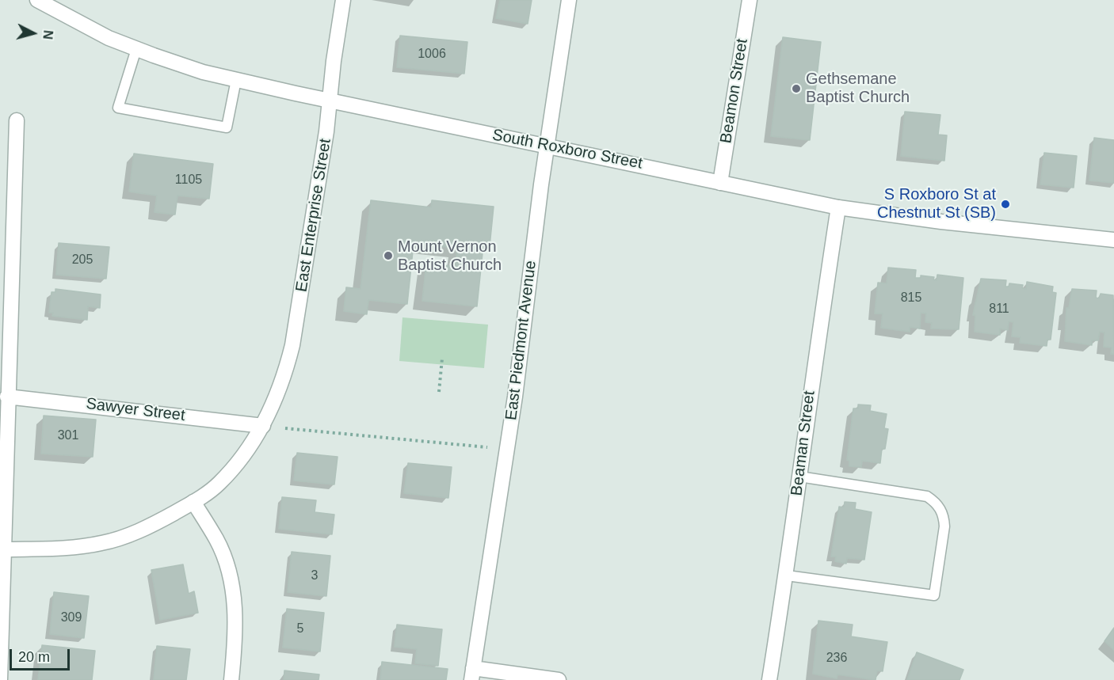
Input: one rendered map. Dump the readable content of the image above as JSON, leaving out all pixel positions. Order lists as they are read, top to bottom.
{
  "streets": {
    "street": [
      "Beamon Street",
      "South Roxboro Street",
      "East Enterprise Street",
      "East Piedmont Avenue",
      "Sawyer Street",
      "Beaman Street"
    ]
  },
  "crossings": [
    ["Beamon Street", "South Roxboro Street"],
    ["South Roxboro Street", "East Enterprise Street"],
    ["South Roxboro Street", "East Piedmont Avenue"],
    ["South Roxboro Street", "Beaman Street"],
    ["East Enterprise Street", "Sawyer Street"]
  ],
  "places": ["Gethsemane Baptist Church", "S Roxboro St at Chestnut St (SB)", "Mount Vernon Baptist Church"],
  "house_numbers": [
    "1006",
    "1105",
    "205",
    "815",
    "811",
    "301",
    "3",
    "309",
    "5",
    "236"
  ],
  "scale_bar": "20 m",
  "north": "right"
}
